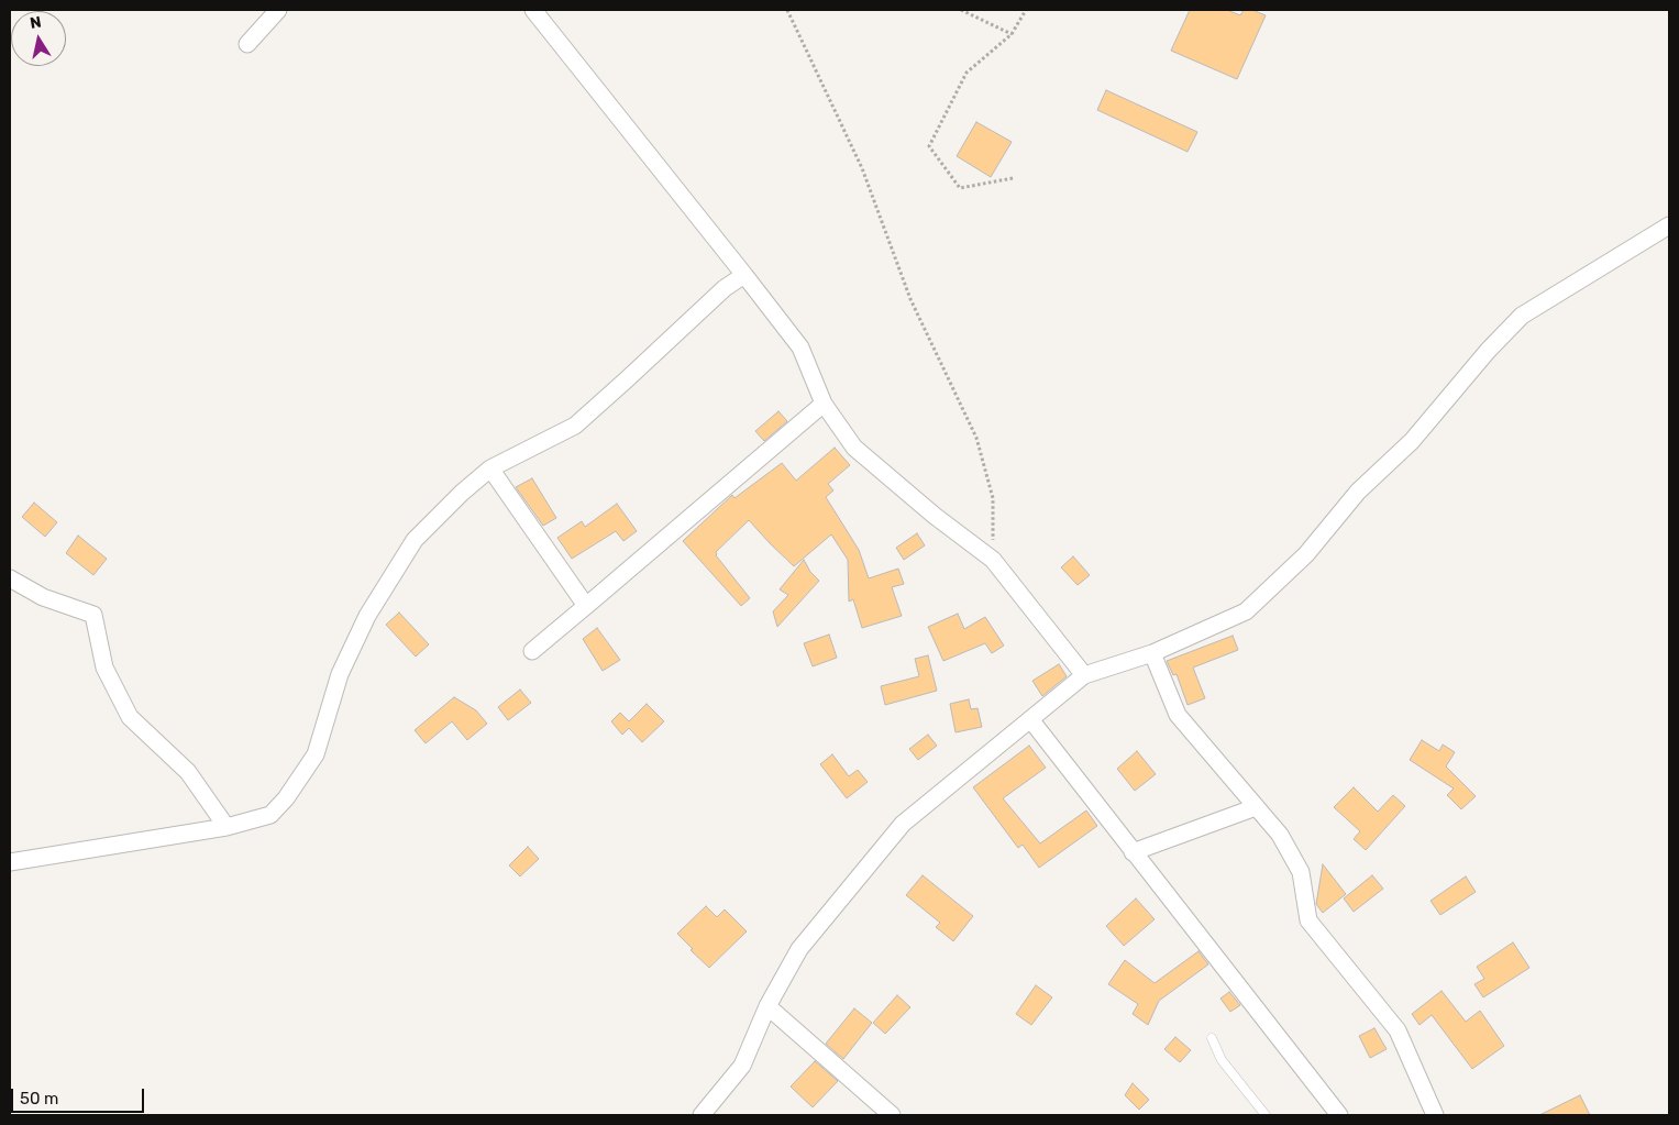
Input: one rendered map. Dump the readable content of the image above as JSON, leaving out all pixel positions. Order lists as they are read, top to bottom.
{
  "scale_bar": "50 m",
  "north": "top"
}
